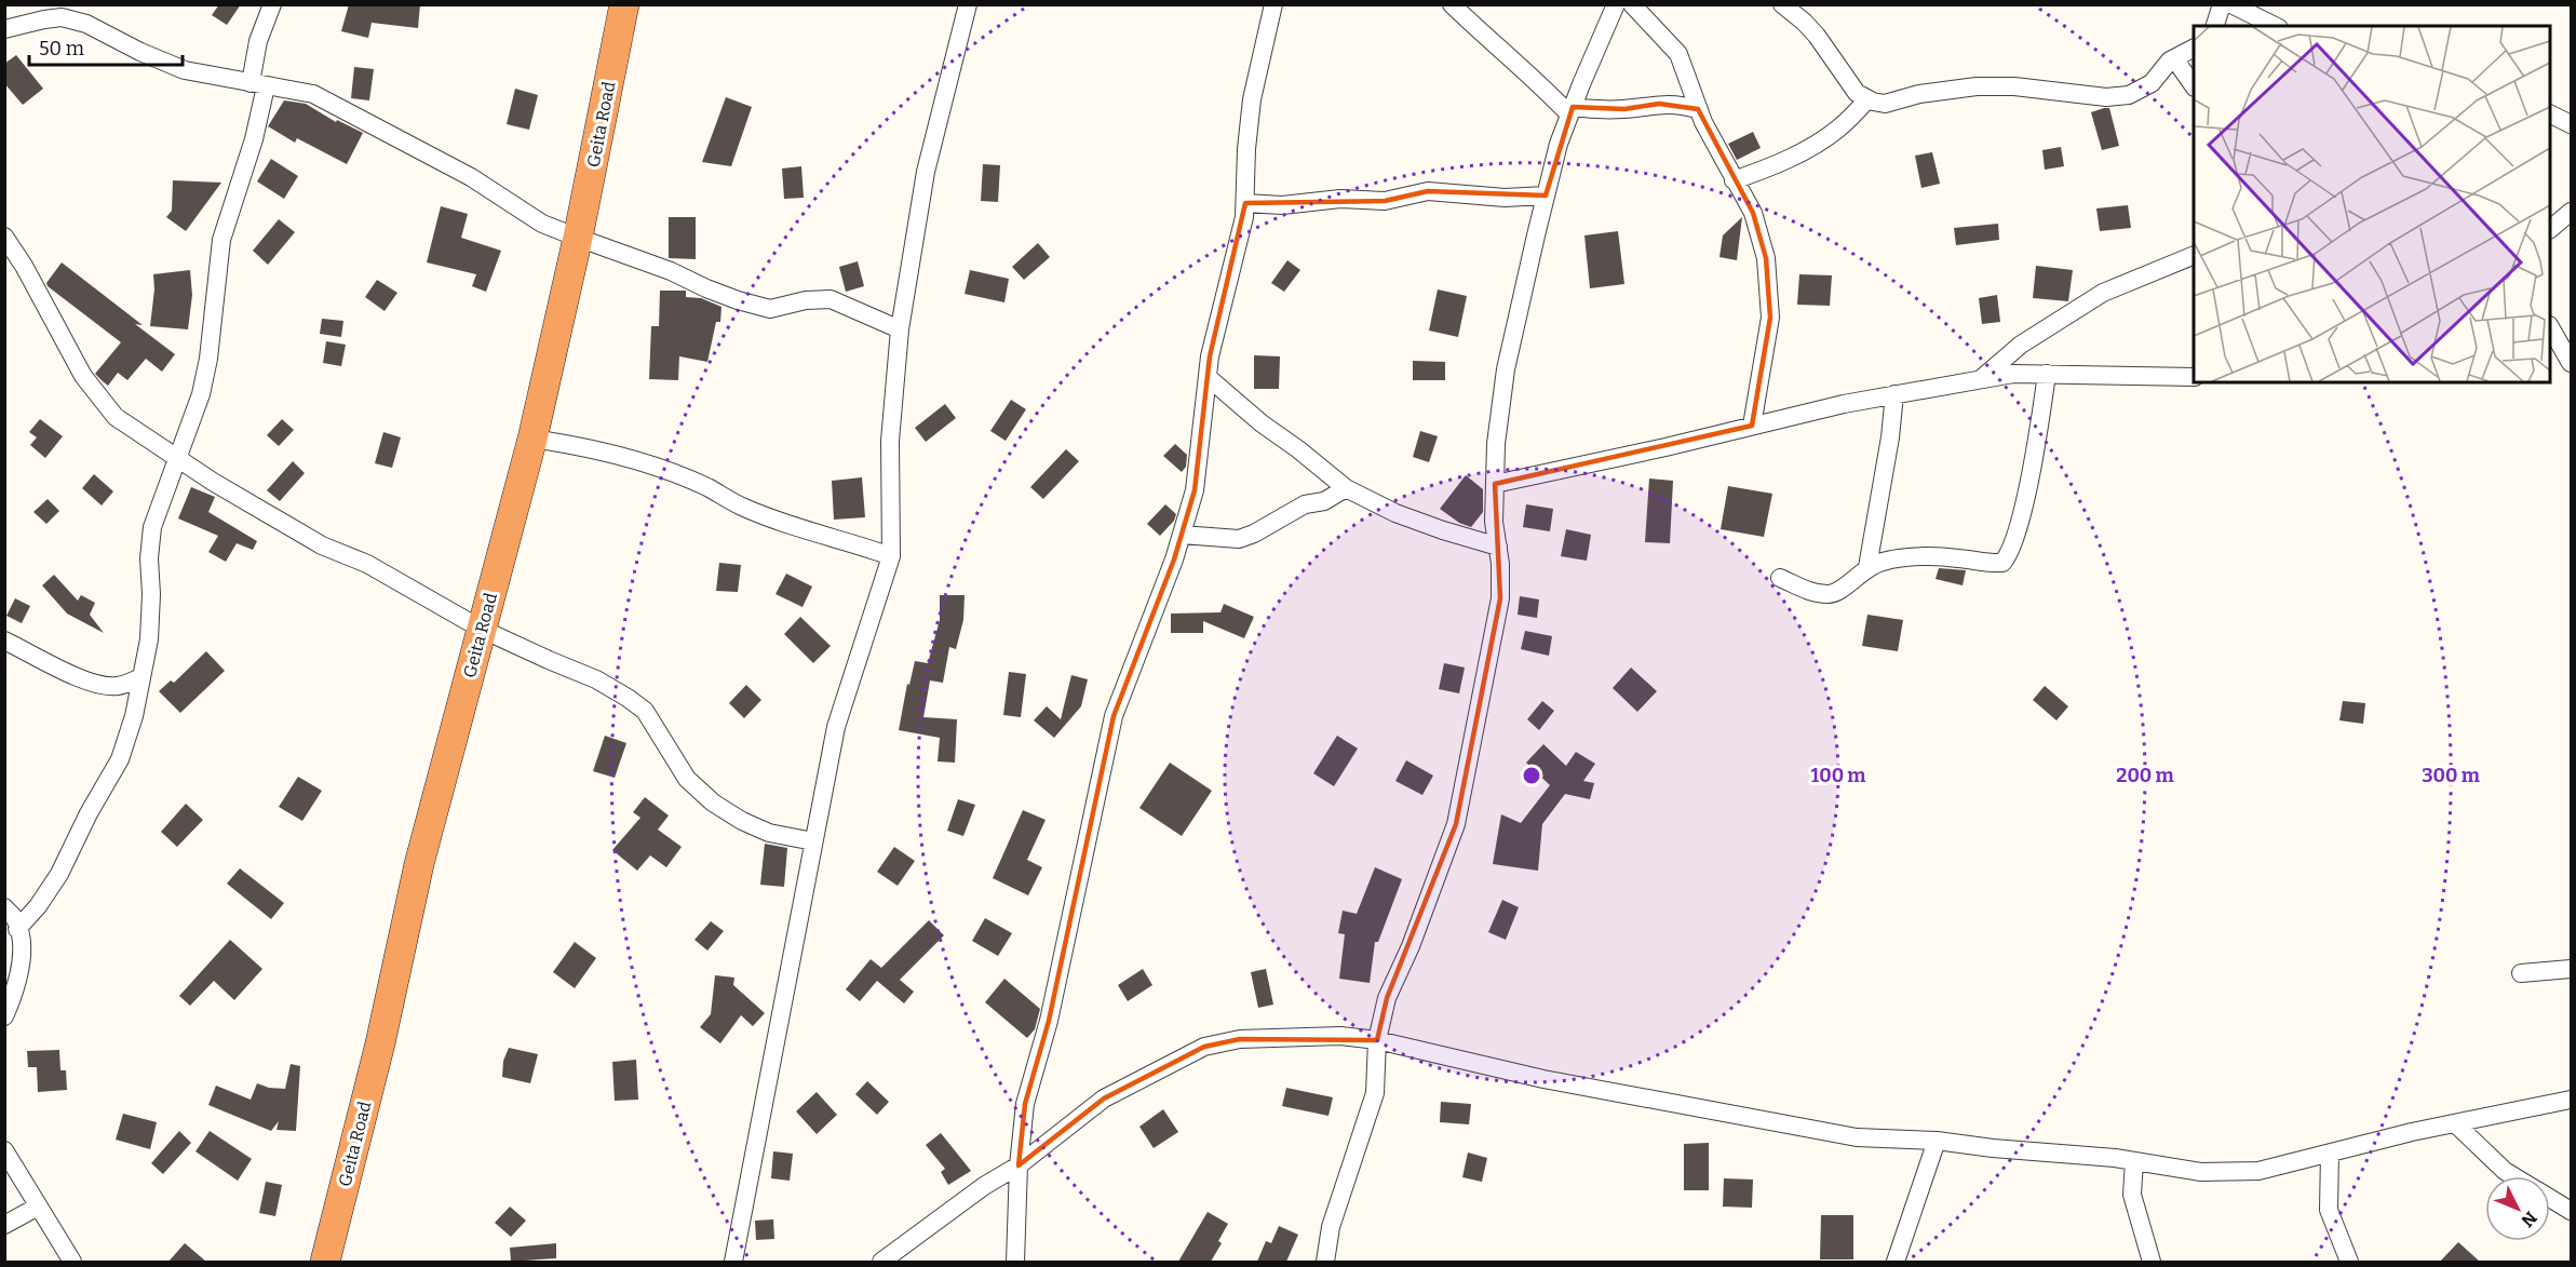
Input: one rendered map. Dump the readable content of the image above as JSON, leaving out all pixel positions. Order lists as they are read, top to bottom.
{
  "streets": {
    "highway": ["Geita Road"]
  },
  "scale_bar": "50 m",
  "north": "bottom right",
  "rings": ["100 m", "200 m", "300 m"]
}
